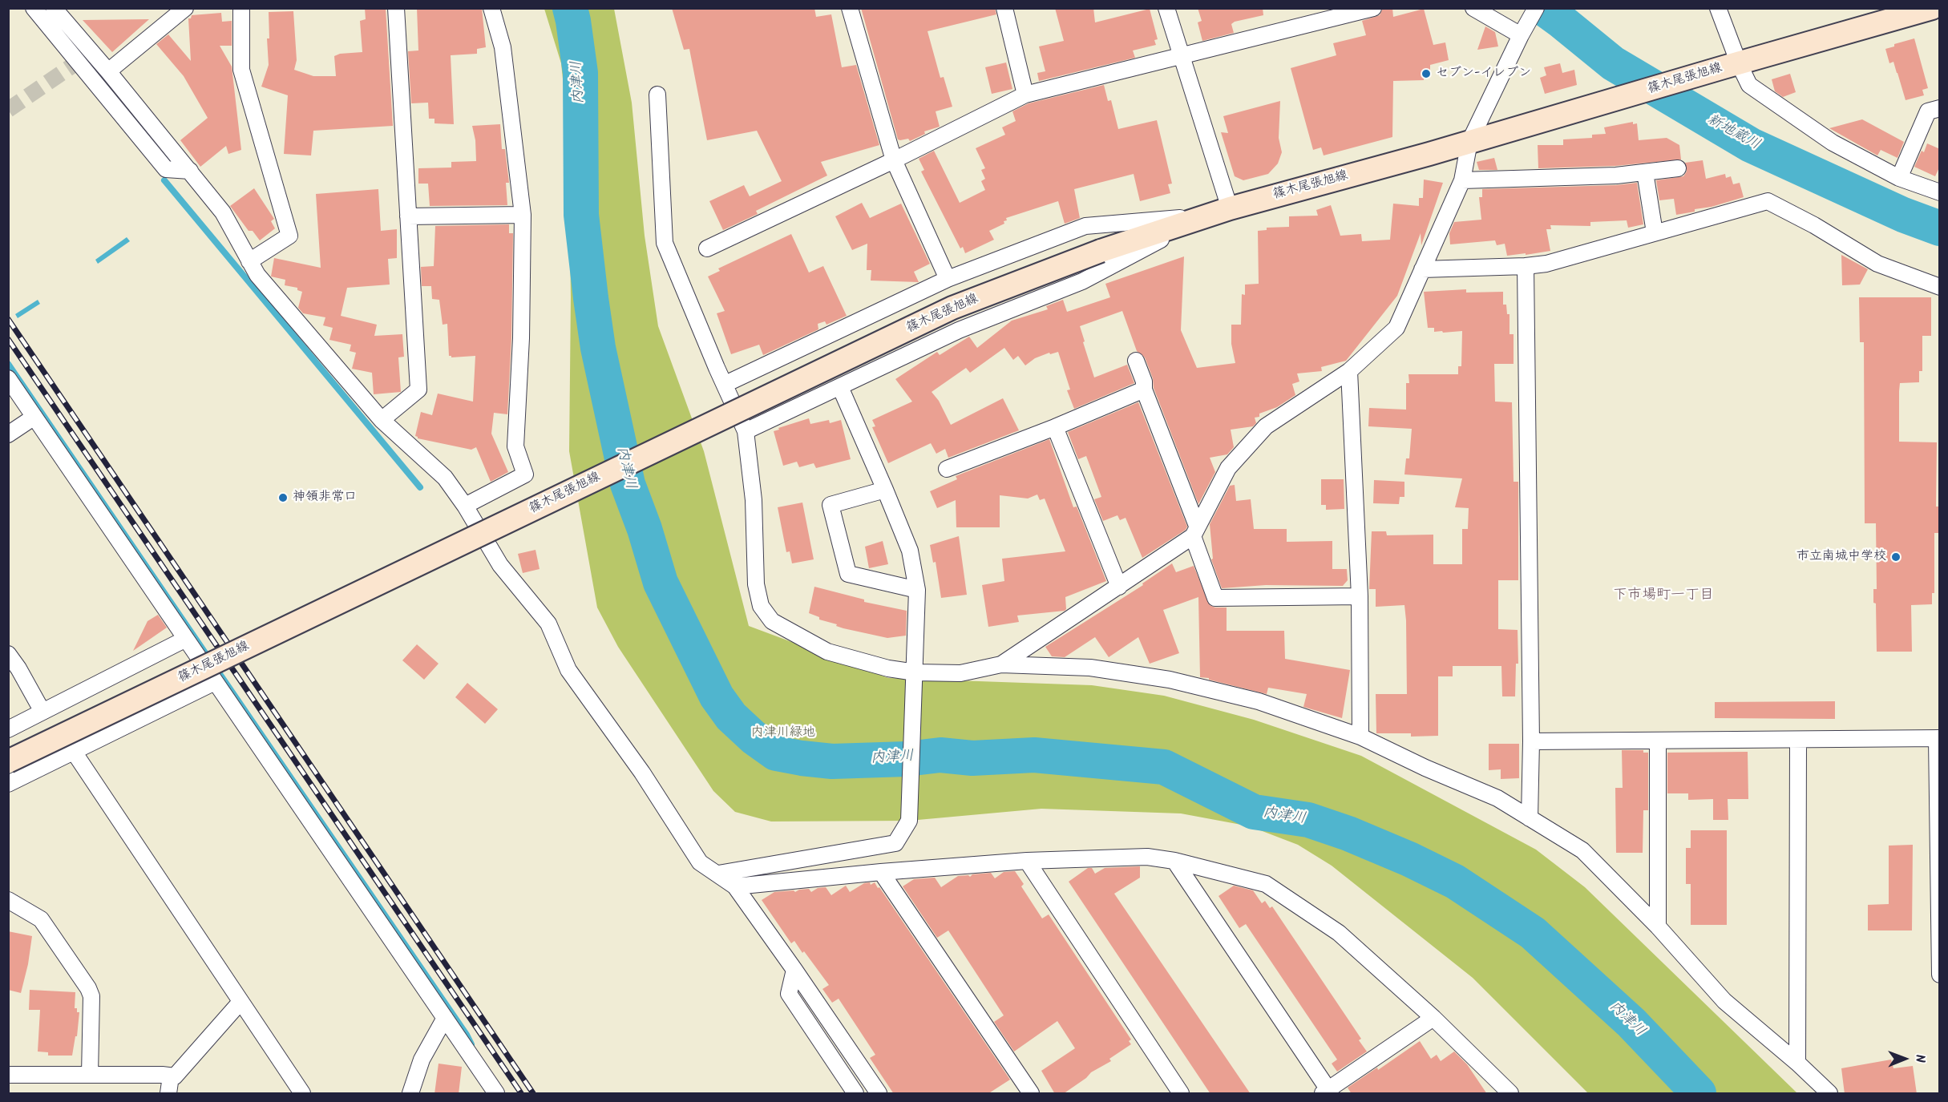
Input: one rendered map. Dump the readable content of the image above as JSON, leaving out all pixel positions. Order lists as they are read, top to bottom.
{
  "streets": {
    "main road": ["篠木尾張旭線"]
  },
  "districts": ["下市場町一丁目"],
  "water": ["内津川", "新地蔵川"],
  "parks": ["内津川緑地"],
  "places": ["セブン-イレブン", "神領非常口", "市立南城中学校"],
  "north": "right"
}
